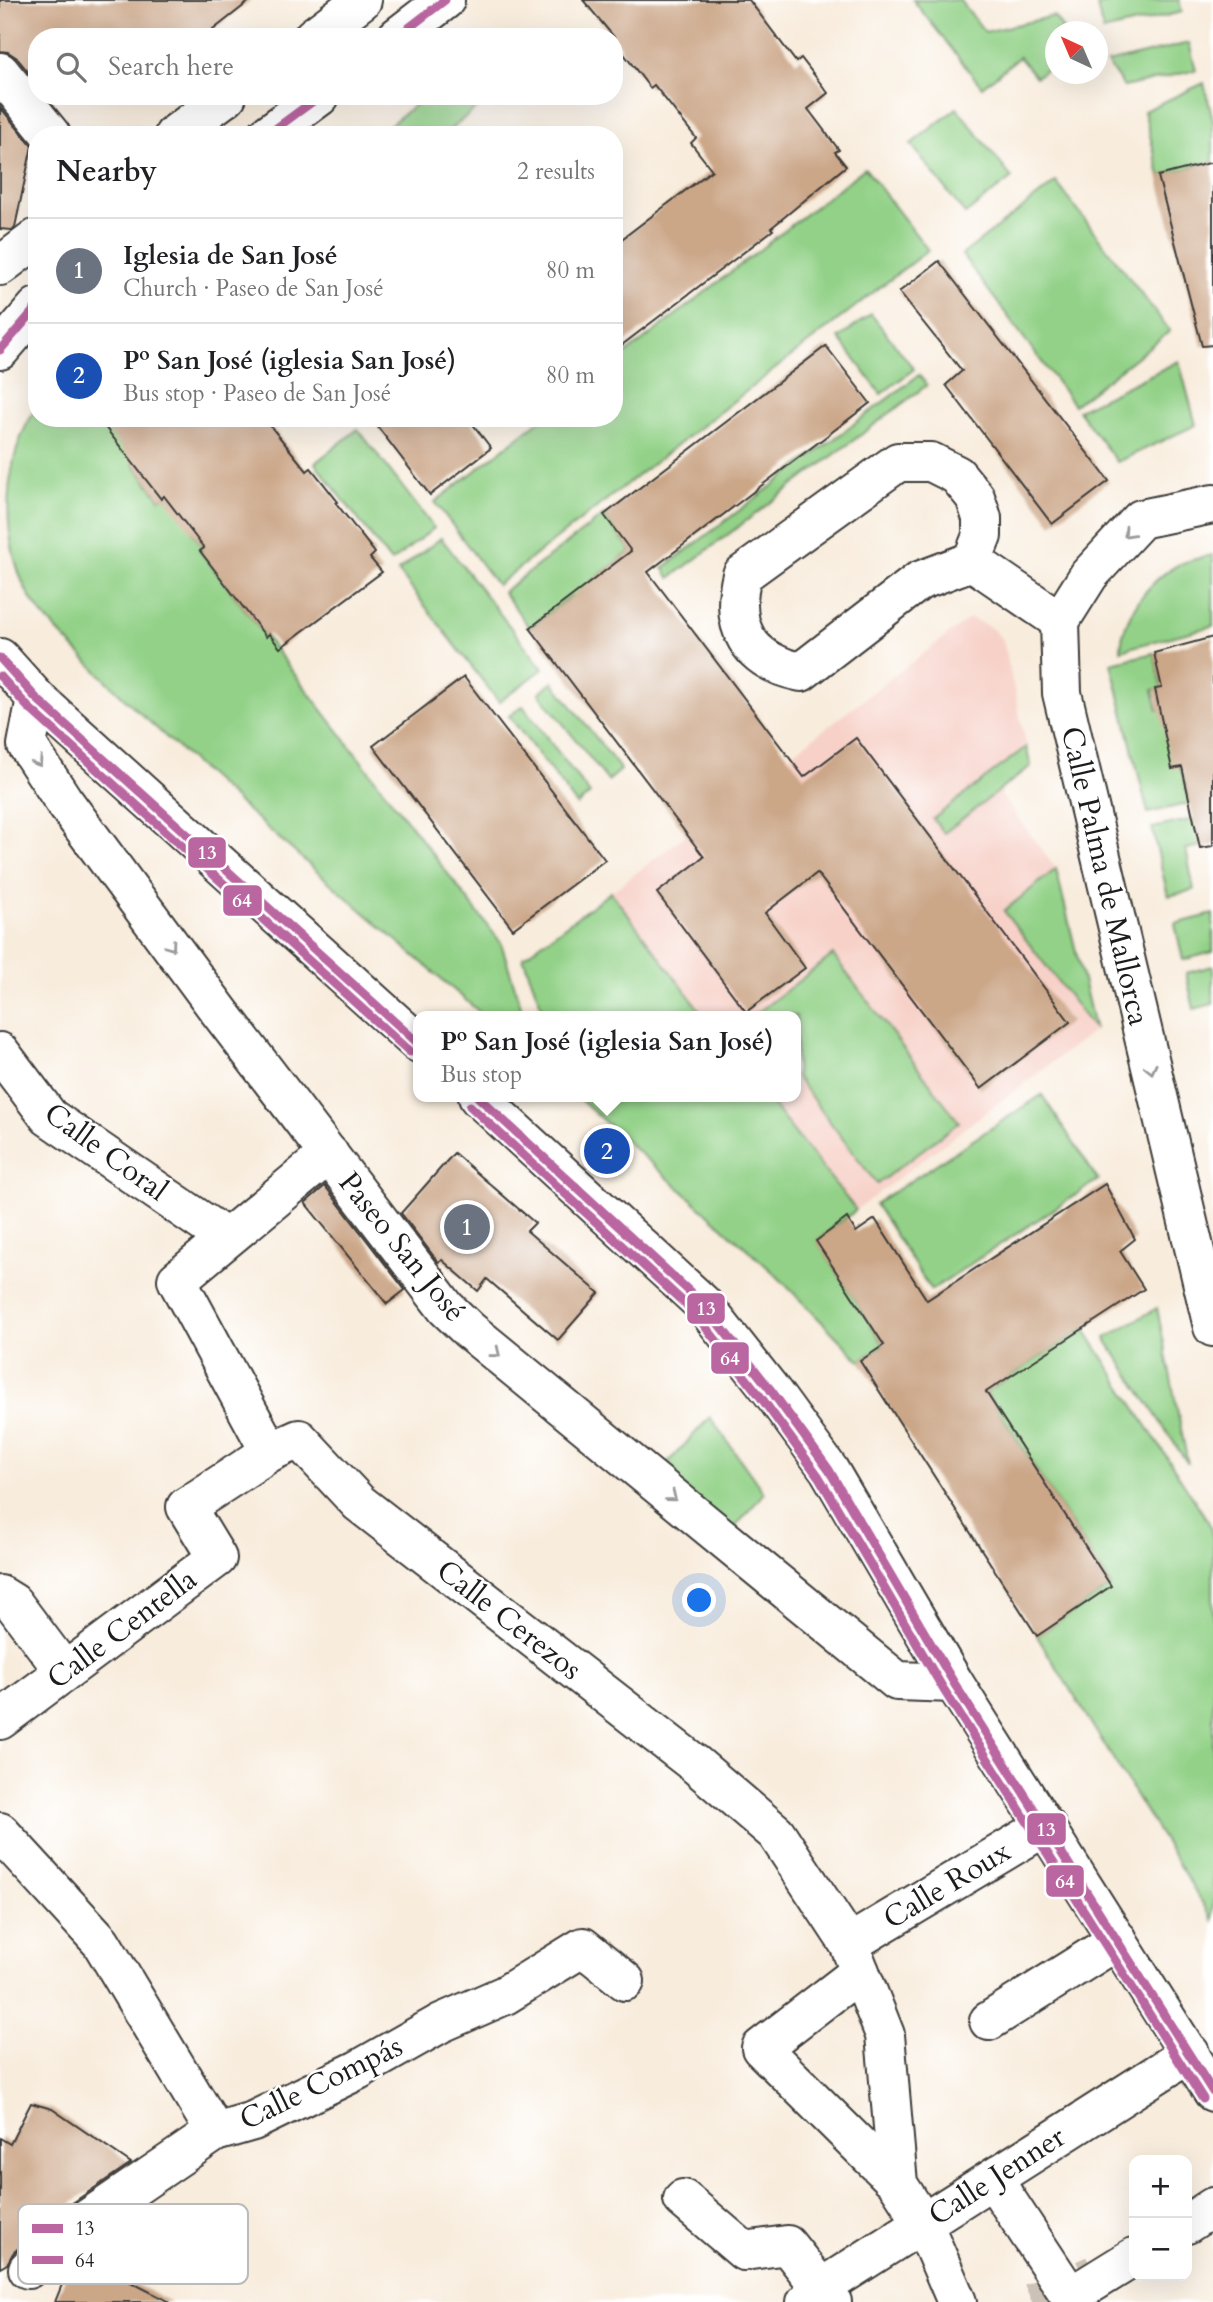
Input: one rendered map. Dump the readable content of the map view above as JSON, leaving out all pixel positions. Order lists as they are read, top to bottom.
{
  "streets": {
    "street": [
      "Calle Palma de Mallorca",
      "Calle Coral",
      "Paseo San José",
      "Calle Cerezos",
      "Calle Centella",
      "Calle Roux",
      "Calle Compás",
      "Calle Jenner"
    ]
  },
  "crossings": [
    ["Calle Cerezos", "Calle Centella"],
    ["Calle Cerezos", "Calle Roux"],
    ["Calle Cerezos", "Calle Jenner"]
  ],
  "one_way": ["Calle Palma de Mallorca"],
  "lines": ["transit line 13", "transit line 64"],
  "legend": ["13", "64"],
  "north": "top left",
  "page": {
    "search": "Search here",
    "heading": ["Nearby", "2 results"],
    "list": [
      {
        "mark": "1",
        "name": "Iglesia de San José",
        "note": "Church · Paseo de San José",
        "value": "80 m"
      },
      {
        "mark": "2",
        "name": "Pº San José (iglesia San José)",
        "note": "Bus stop · Paseo de San José",
        "value": "80 m"
      }
    ],
    "popup": ["Pº San José (iglesia San José)", "Bus stop"],
    "pins": ["2", "1"],
    "map_buttons": ["+", "−"]
  }
}
